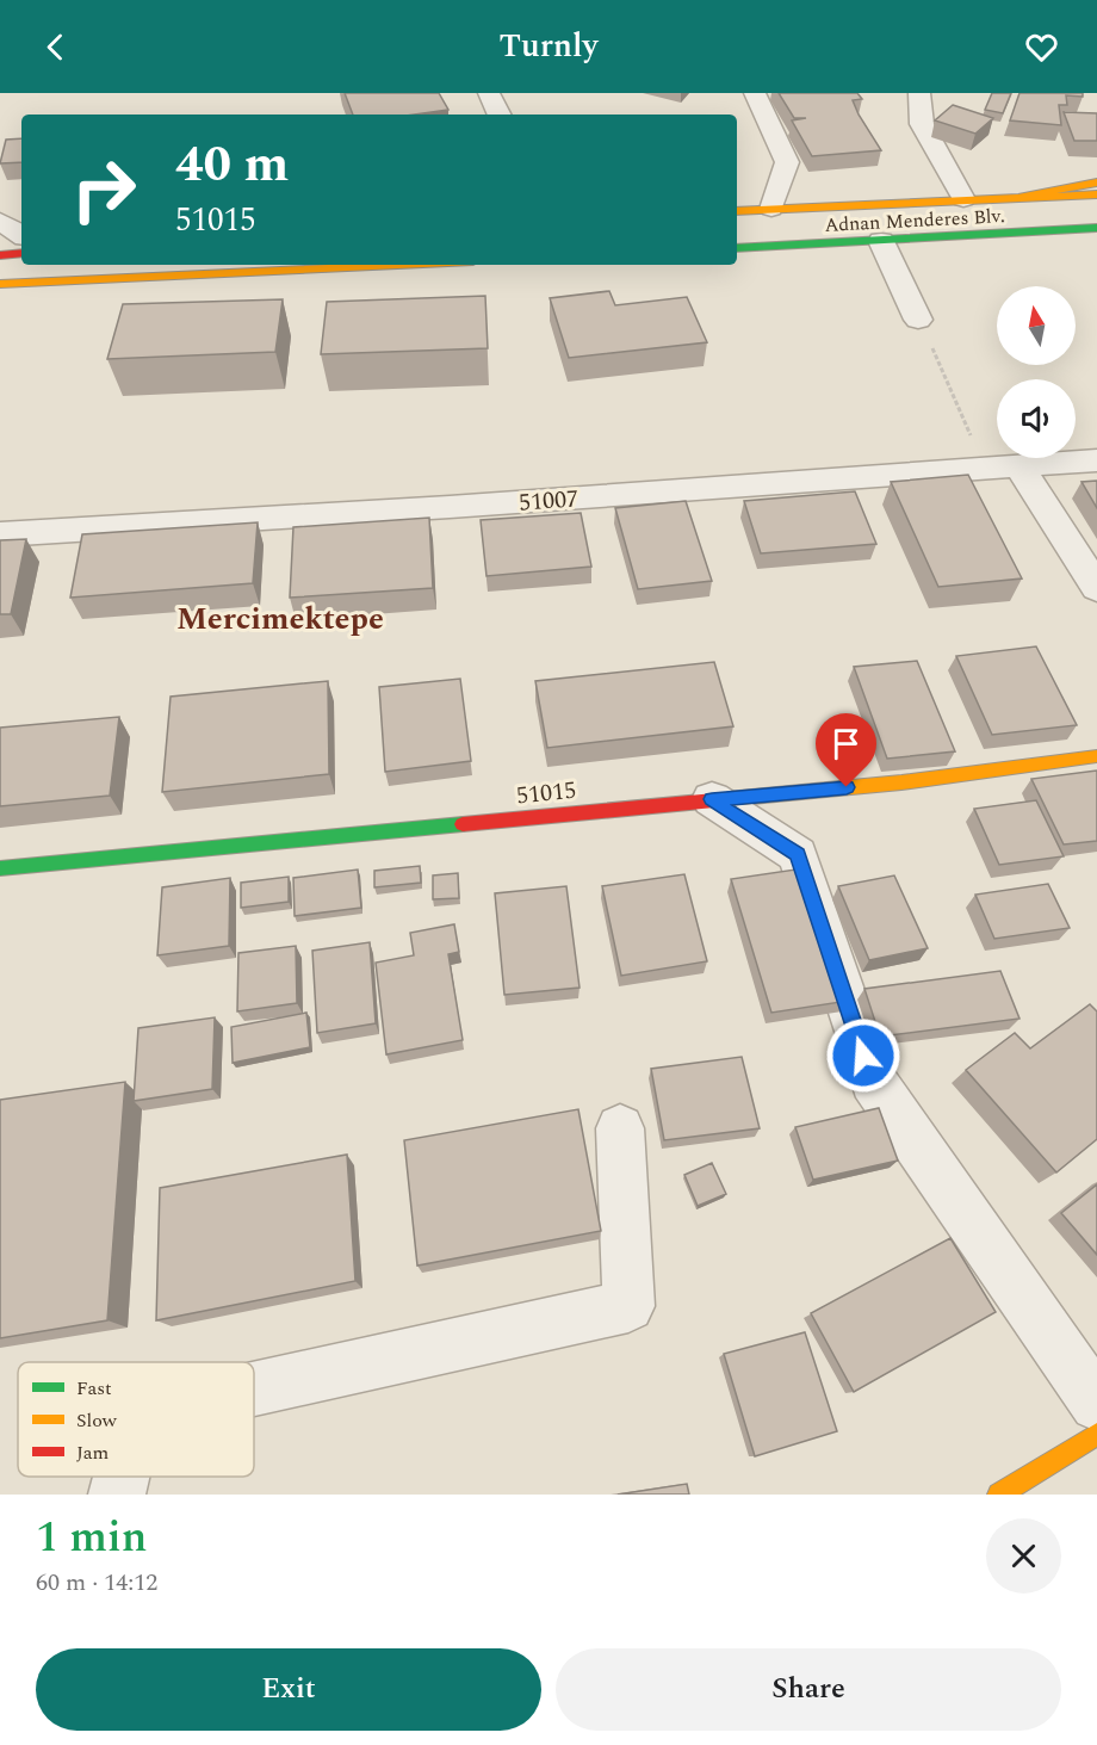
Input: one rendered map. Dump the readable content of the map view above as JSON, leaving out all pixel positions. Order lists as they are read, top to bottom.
{
  "streets": {
    "main road": ["Adnan Menderes Blv.", "51015"],
    "street": ["51007"]
  },
  "districts": ["Mercimektepe"],
  "legend": ["Fast", "Slow", "Jam"],
  "north": "top",
  "page": {
    "header": "Turnly",
    "turn": ["40 m", "51015"],
    "heading": ["1 min", "60 m · 14:12"],
    "buttons": ["Exit", "Share"]
  }
}
